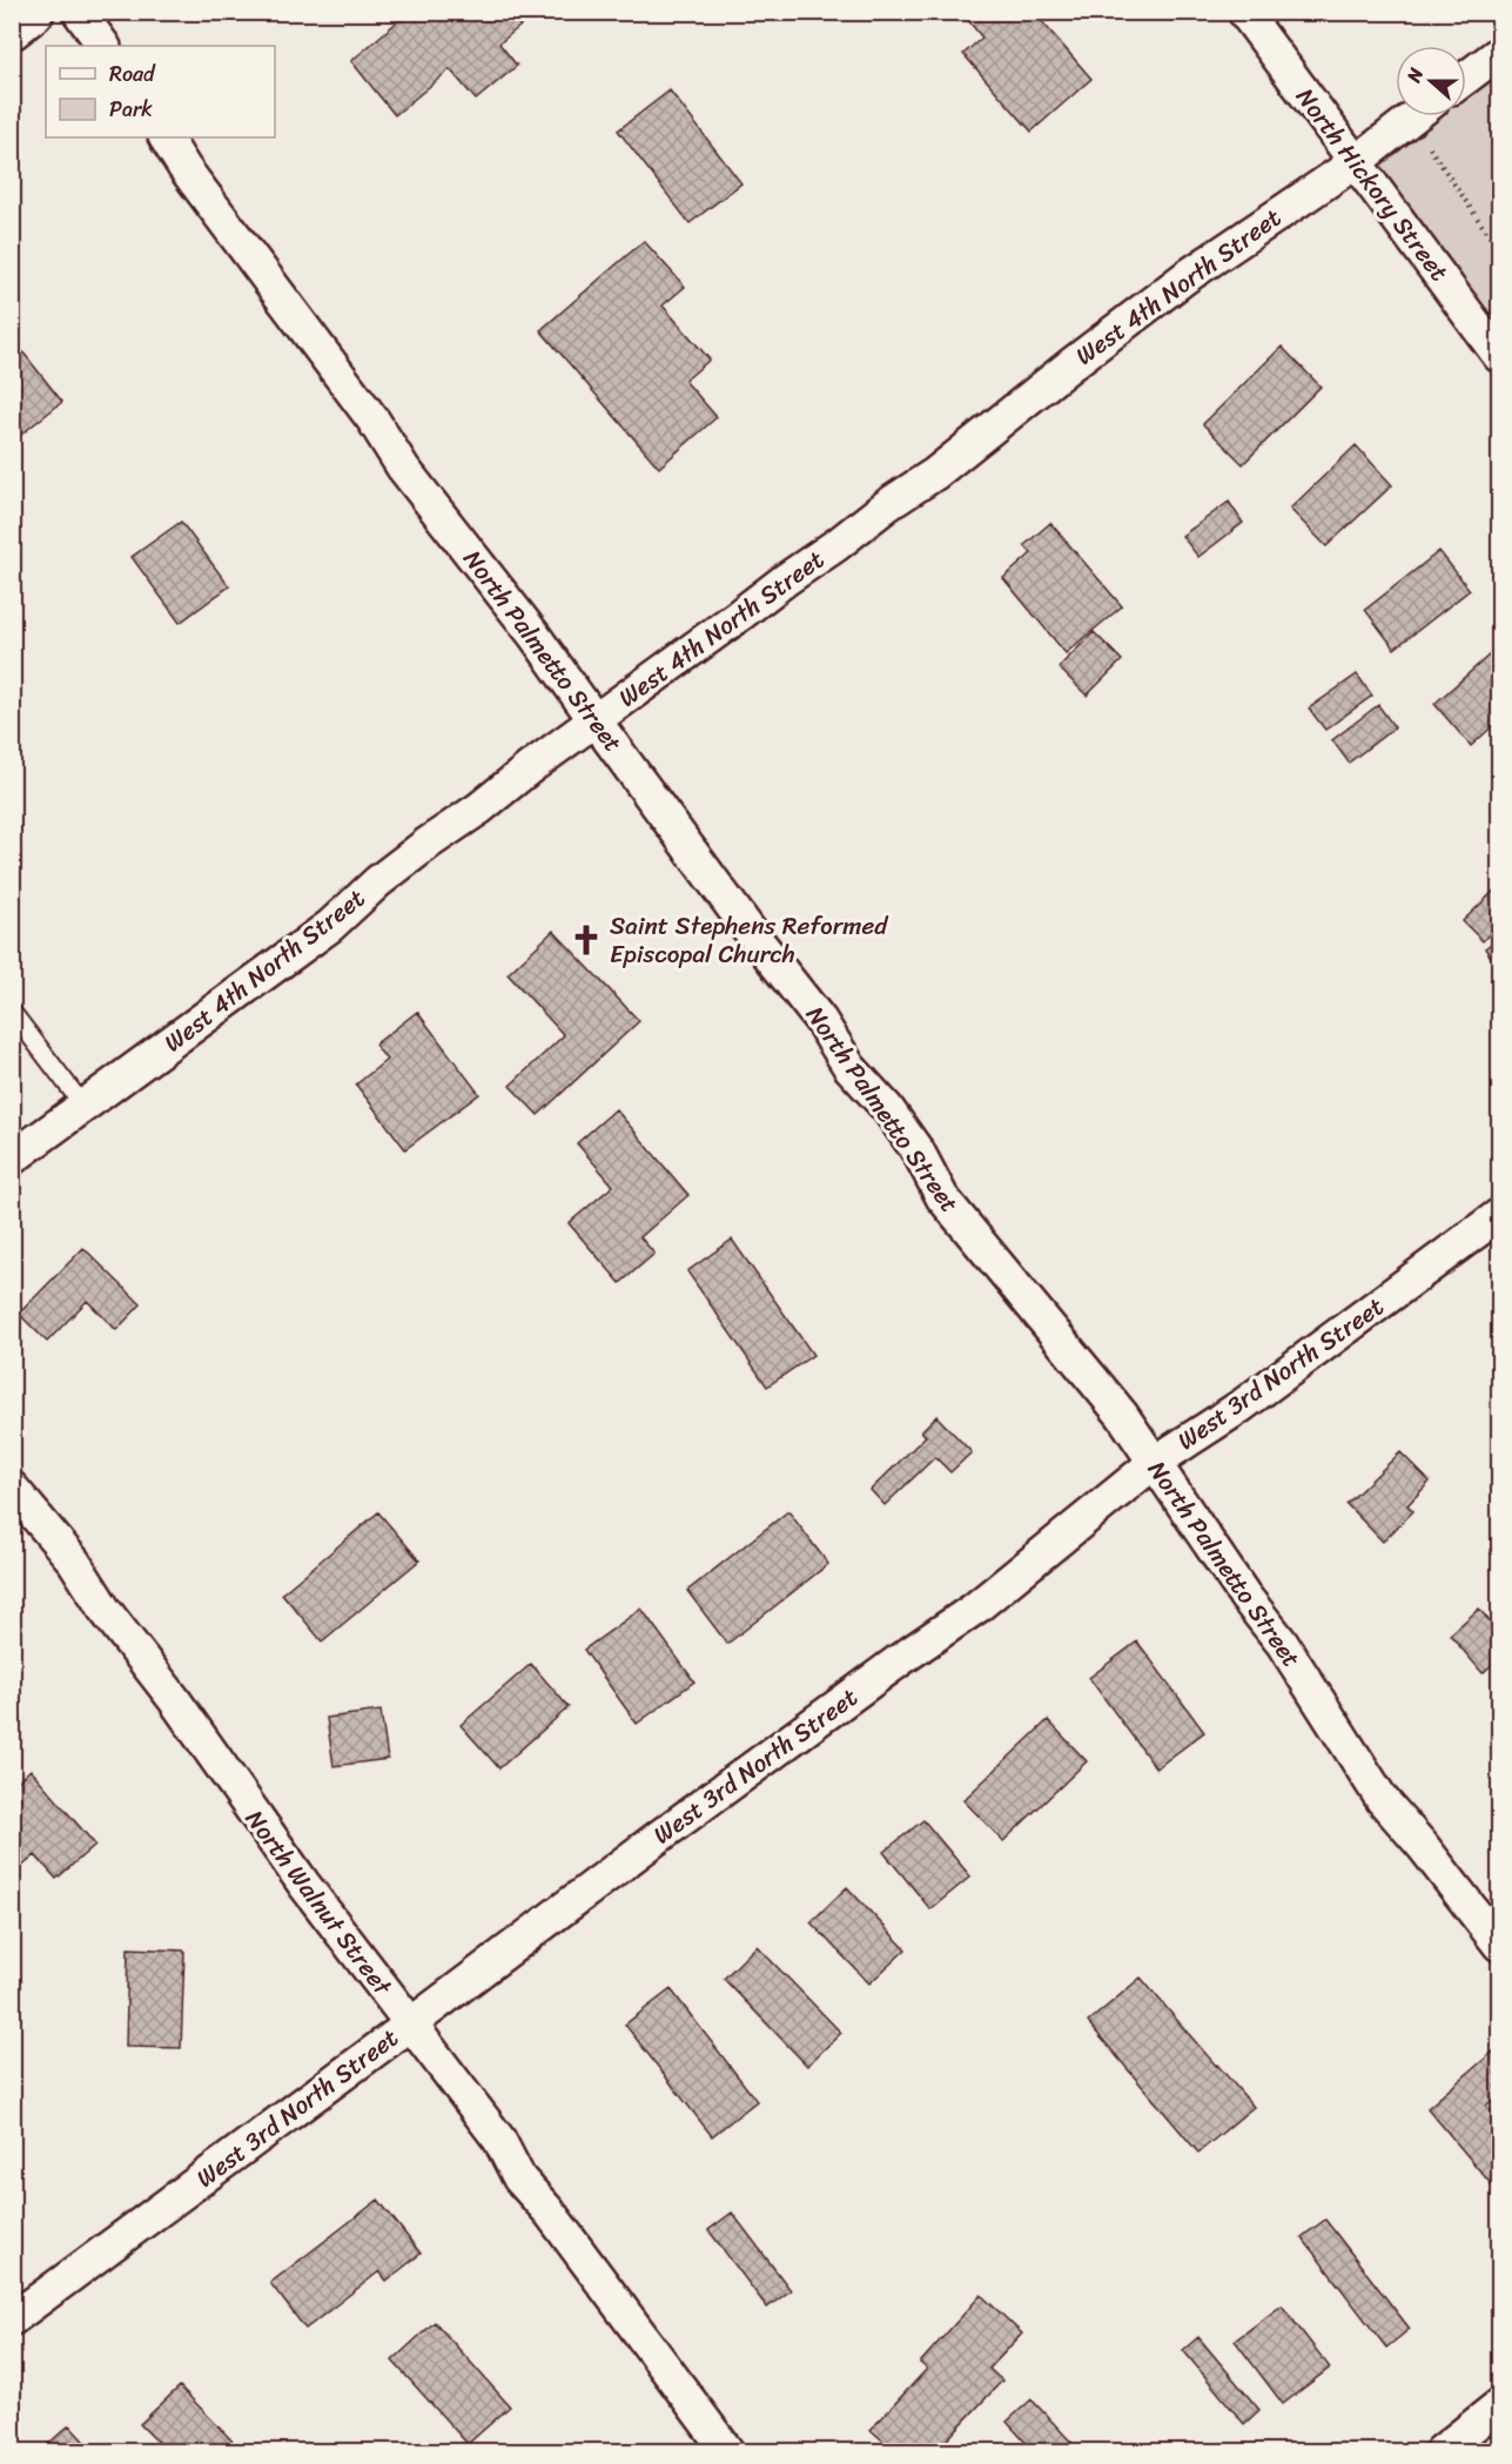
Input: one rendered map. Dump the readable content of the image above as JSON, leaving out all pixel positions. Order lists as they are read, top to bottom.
{
  "streets": {
    "street": [
      "North Hickory Street",
      "West 4th North Street",
      "North Palmetto Street",
      "West 3rd North Street",
      "North Walnut Street"
    ]
  },
  "crossings": [
    ["North Hickory Street", "West 4th North Street"],
    ["West 4th North Street", "North Palmetto Street"],
    ["North Palmetto Street", "West 3rd North Street"],
    ["West 3rd North Street", "North Walnut Street"]
  ],
  "places": {
    "church": ["Saint Stephens Reformed Episcopal Church"]
  },
  "legend": ["Road", "Park"],
  "north": "left"
}
